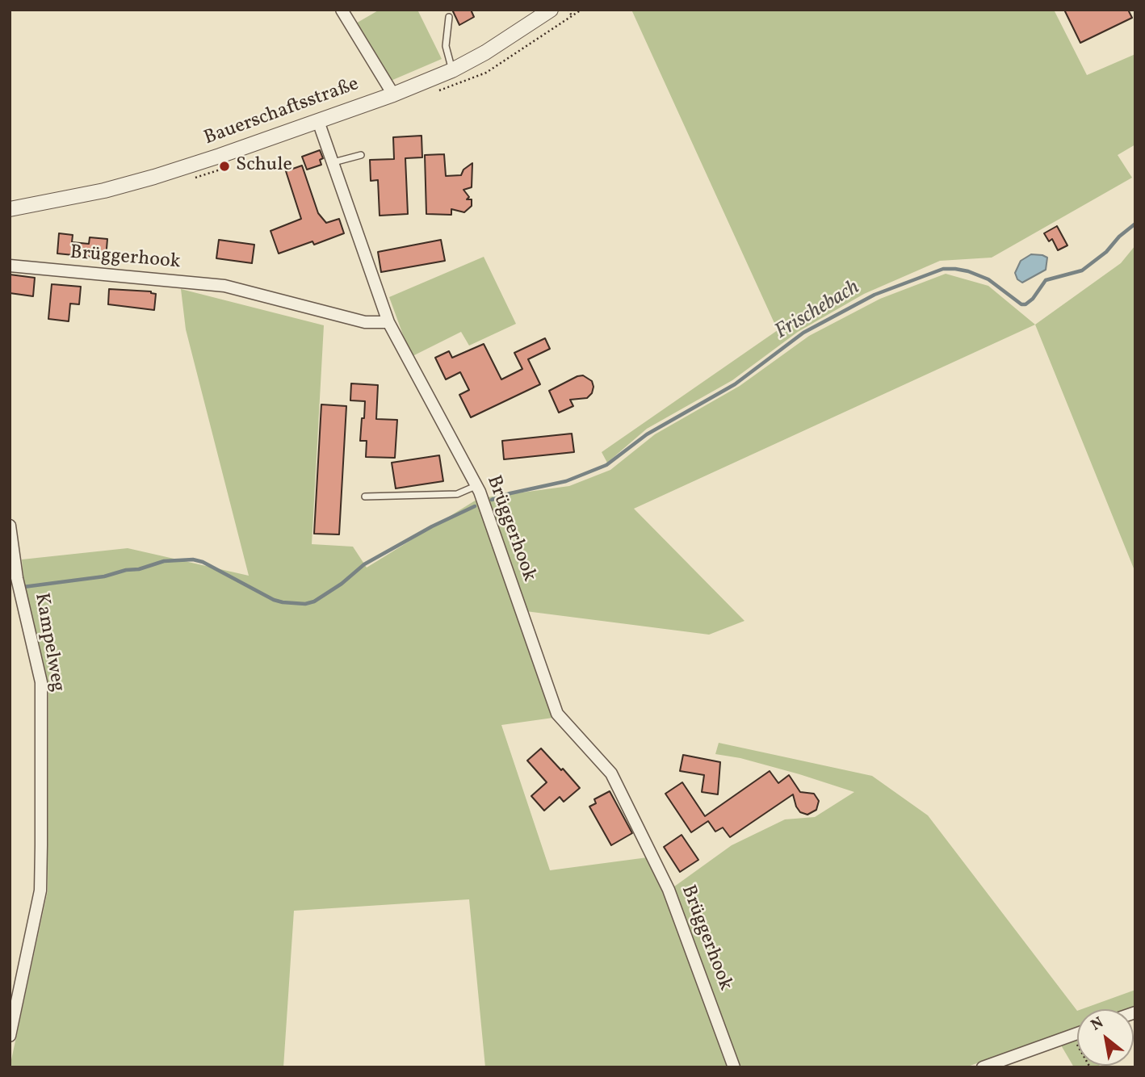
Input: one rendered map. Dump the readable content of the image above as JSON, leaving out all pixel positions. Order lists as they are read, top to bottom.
{
  "streets": {
    "street": ["Bauerschaftsstraße", "Brüggerhook", "Kampelweg"]
  },
  "water": ["Frischebach"],
  "places": ["Schule"],
  "north": "top left"
}
